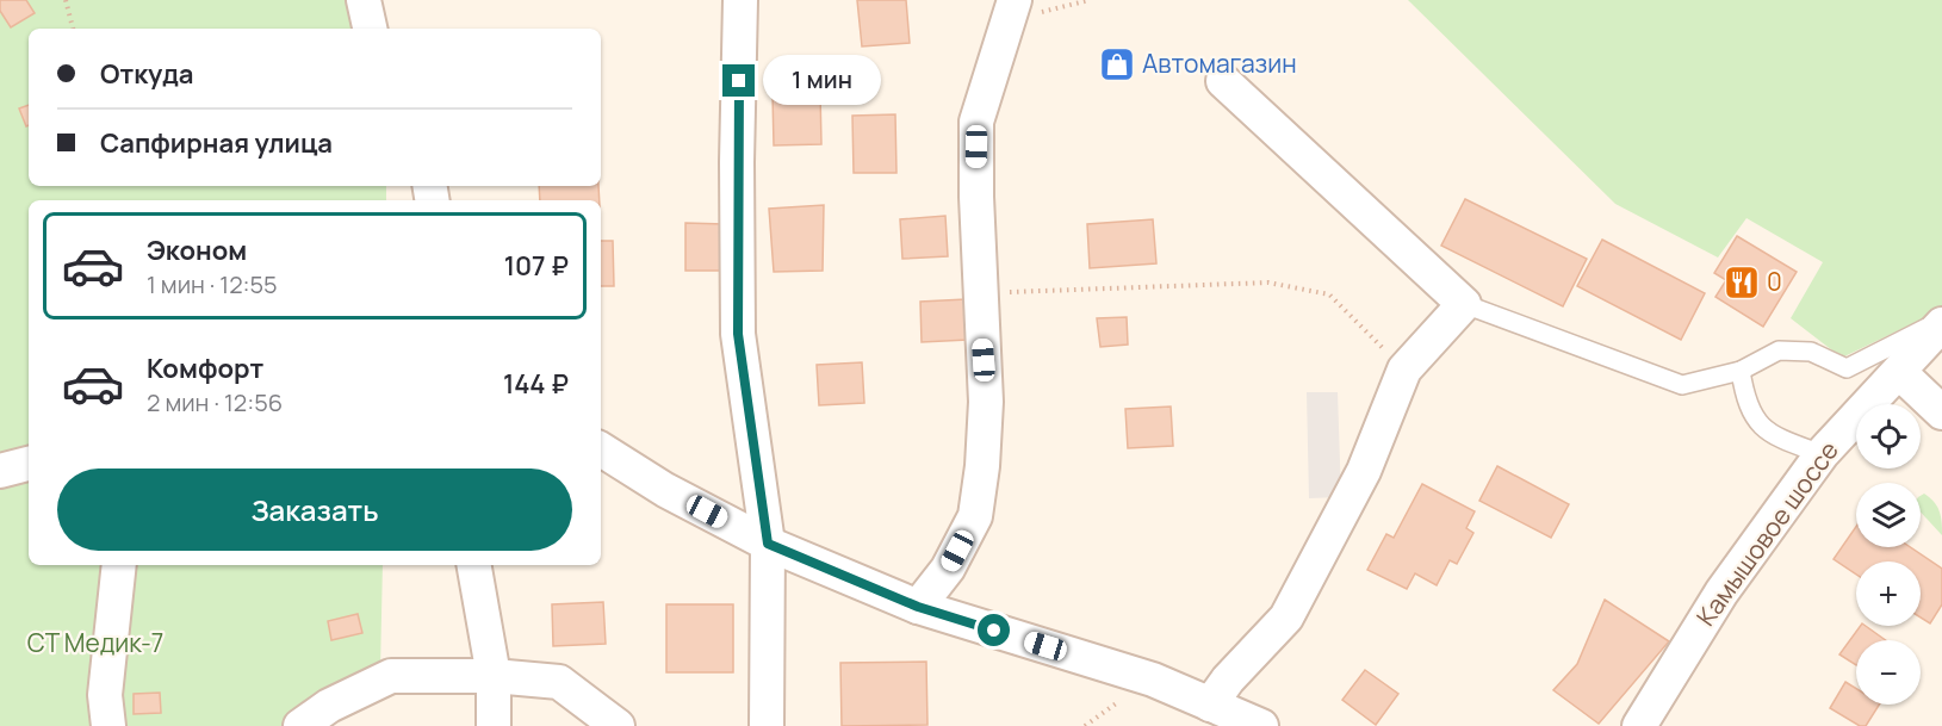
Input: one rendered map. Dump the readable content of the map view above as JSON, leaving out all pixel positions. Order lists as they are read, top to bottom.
{
  "streets": {
    "street": ["Камышовое шоссе"]
  },
  "parks": ["СТ Медик-7"],
  "places": {
    "shop": ["Автомагазин"],
    "restaurant": ["0"]
  },
  "page": {
    "banner": ["Откуда", "Сапфирная улица"],
    "bubble": "1 мин",
    "list": [
      {
        "name": "Эконом",
        "note": "1 мин · 12:55",
        "value": "107 ₽"
      },
      {
        "name": "Комфорт",
        "note": "2 мин · 12:56",
        "value": "144 ₽"
      }
    ],
    "map_buttons": ["+", "−"],
    "buttons": "Заказать"
  }
}
